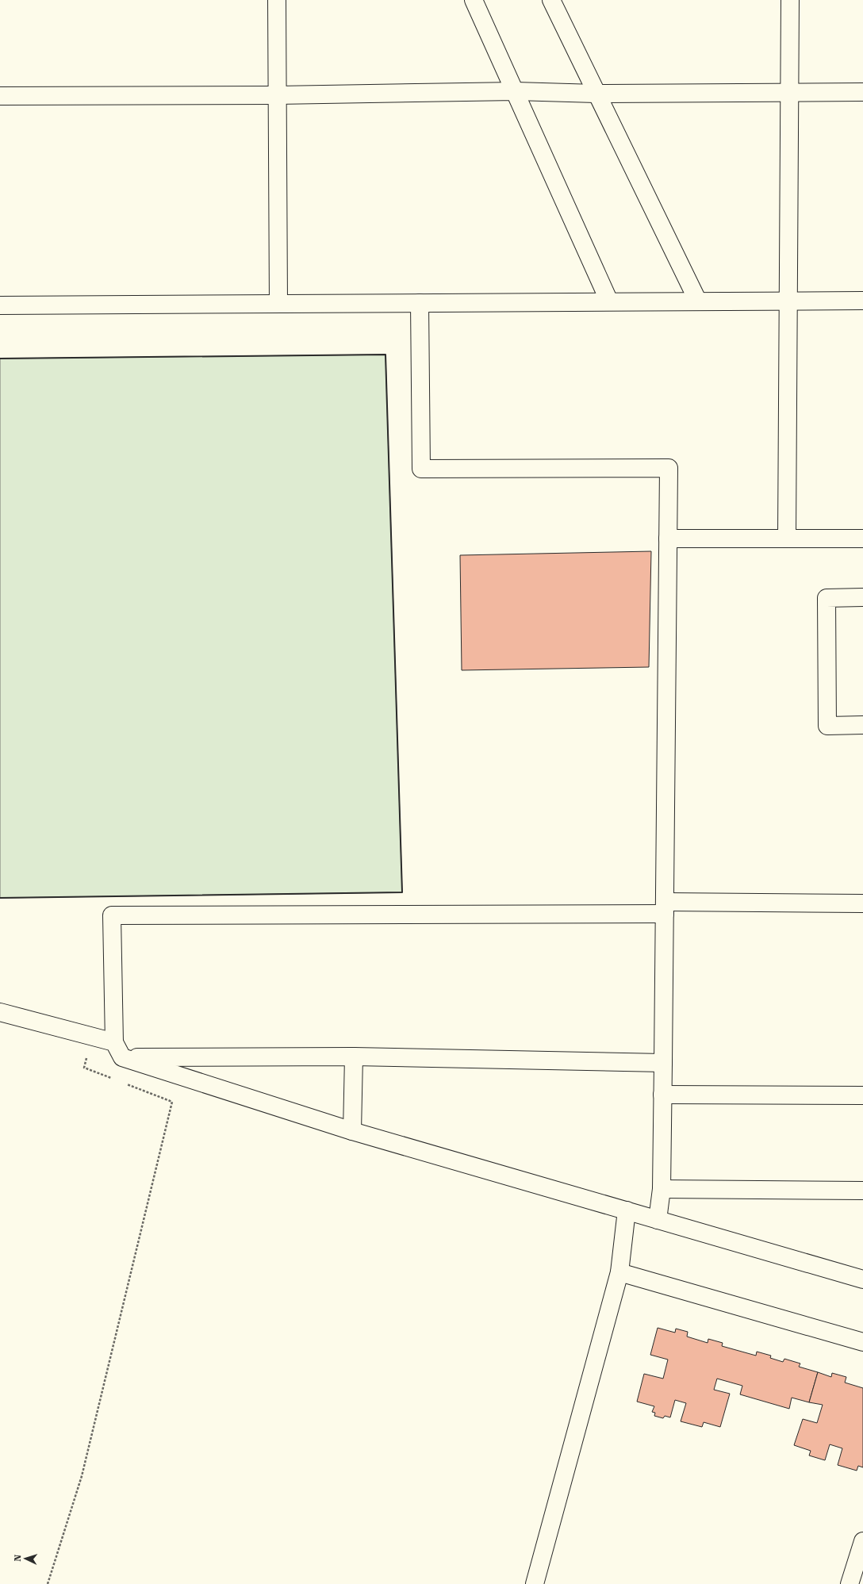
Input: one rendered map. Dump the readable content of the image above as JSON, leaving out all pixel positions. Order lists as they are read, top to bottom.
{
  "north": "left"
}
